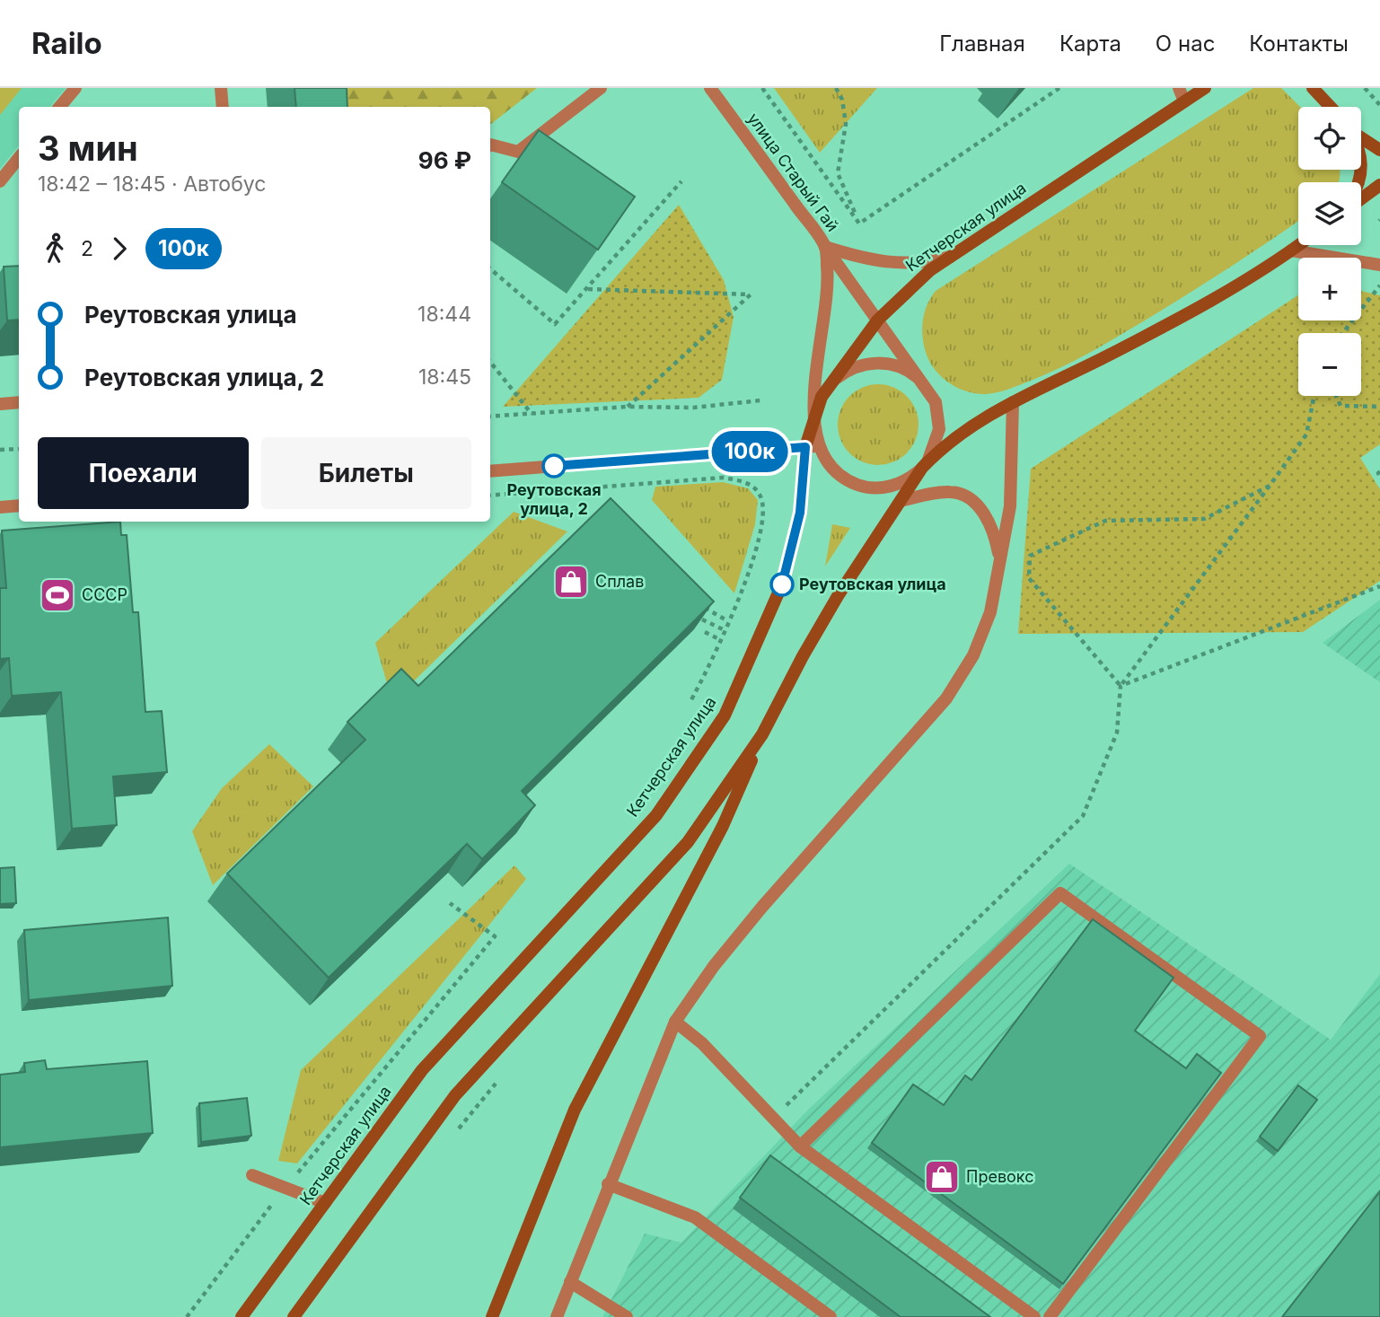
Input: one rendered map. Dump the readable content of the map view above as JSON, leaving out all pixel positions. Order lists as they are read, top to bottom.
{
  "streets": {
    "main road": ["Кетчерская улица"],
    "street": ["улица Старый Гай"]
  },
  "crossings": [
    ["улица Старый Гай", "Кетчерская улица"]
  ],
  "places": {
    "other": ["Реутовская улица, 2", "Реутовская улица"],
    "shop": ["Сплав", "Превокс"],
    "sports": ["СССР"]
  },
  "lines": ["bus line 100к"],
  "page": {
    "header": "Railo",
    "nav": [
      "Главная",
      "Карта",
      "О нас",
      "Контакты"
    ],
    "on_map": "100к",
    "map_buttons": ["+", "−"],
    "heading": ["3 мин", "18:42 – 18:45 · Автобус", "96 ₽"],
    "legs": ["2", "100к"],
    "list": [
      {
        "name": "Реутовская улица",
        "value": "18:44"
      },
      {
        "name": "Реутовская улица, 2",
        "value": "18:45"
      }
    ],
    "buttons": ["Поехали", "Билеты"]
  }
}
